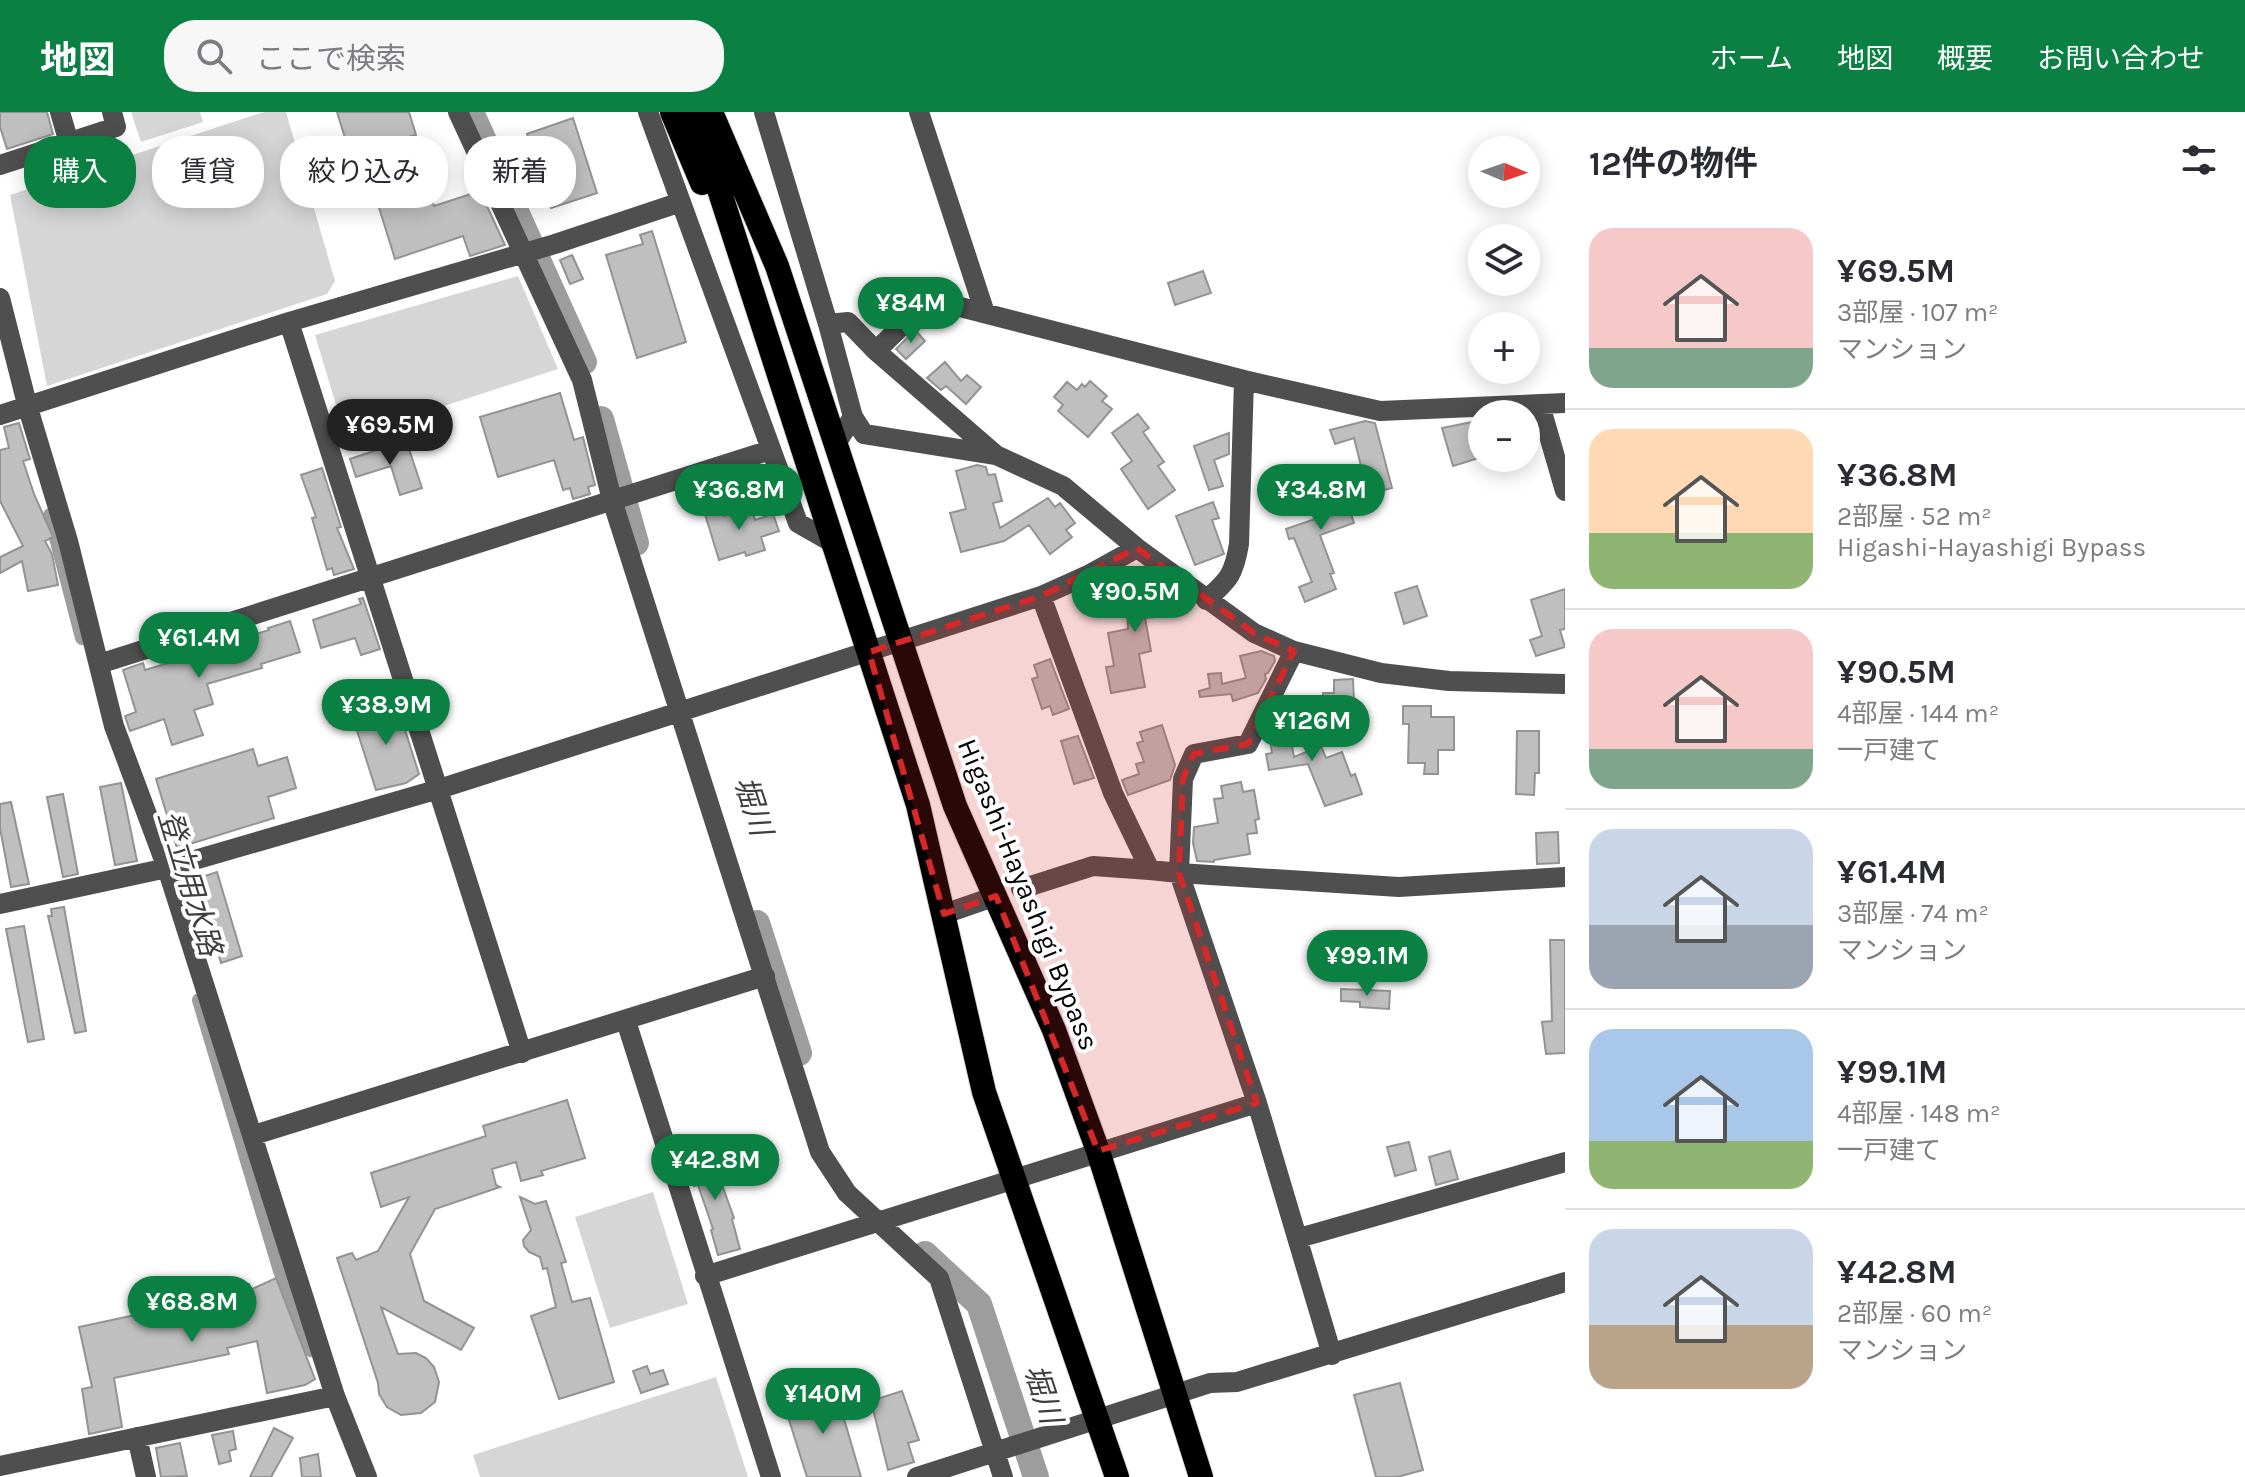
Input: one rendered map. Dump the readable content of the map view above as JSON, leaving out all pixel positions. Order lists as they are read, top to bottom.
{
  "streets": {
    "highway": ["Higashi-Hayashigi Bypass"]
  },
  "water": ["堀川", "登立用水路"],
  "north": "right",
  "page": {
    "header": "地図",
    "search": "ここで検索",
    "nav": [
      "ホーム",
      "地図",
      "概要",
      "お問い合わせ"
    ],
    "heading": "12件の物件",
    "map_buttons": ["+", "−"],
    "chip": [
      "購入",
      "賃貸",
      "絞り込み",
      "新着"
    ],
    "list": [
      {
        "name": "¥69.5M",
        "note": "3部屋 · 107 m² · マンション"
      },
      {
        "name": "¥36.8M",
        "note": "2部屋 · 52 m² · Higashi-Hayashigi Bypass"
      },
      {
        "name": "¥90.5M",
        "note": "4部屋 · 144 m² · 一戸建て"
      },
      {
        "name": "¥61.4M",
        "note": "3部屋 · 74 m² · マンション"
      },
      {
        "name": "¥99.1M",
        "note": "4部屋 · 148 m² · 一戸建て"
      },
      {
        "name": "¥42.8M",
        "note": "2部屋 · 60 m² · マンション"
      }
    ],
    "price": [
      "¥84M",
      "¥69.5M",
      "¥36.8M",
      "¥34.8M",
      "¥90.5M",
      "¥61.4M",
      "¥38.9M",
      "¥126M",
      "¥99.1M",
      "¥42.8M",
      "¥68.8M",
      "¥140M"
    ]
  }
}
